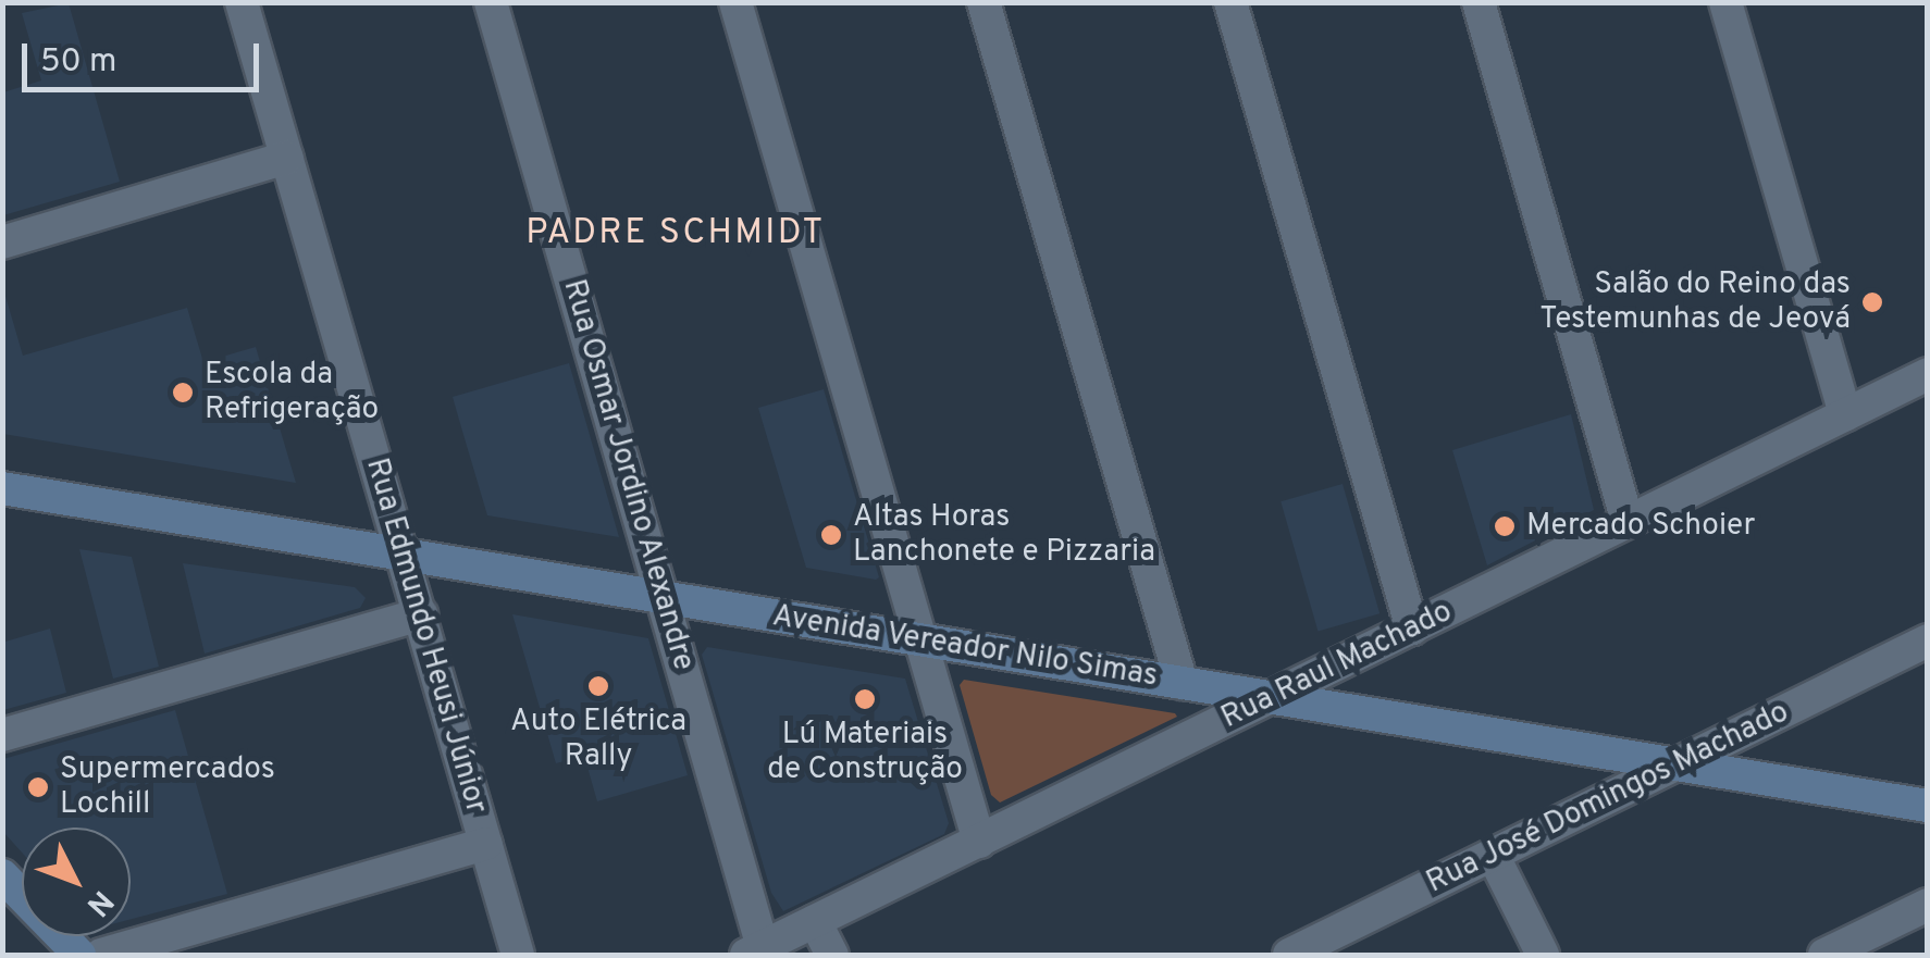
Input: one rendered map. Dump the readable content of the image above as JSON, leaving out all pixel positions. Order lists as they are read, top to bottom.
{
  "streets": {
    "main road": ["Avenida Vereador Nilo Simas"],
    "street": [
      "Rua Osmar Jordino Alexandre",
      "Rua Edmundo Heusi Júnior",
      "Rua Raul Machado",
      "Rua José Domingos Machado"
    ]
  },
  "crossings": [
    ["Rua Osmar Jordino Alexandre", "Avenida Vereador Nilo Simas"],
    ["Rua Osmar Jordino Alexandre", "Rua Raul Machado"],
    ["Rua Edmundo Heusi Júnior", "Avenida Vereador Nilo Simas"],
    ["Avenida Vereador Nilo Simas", "Rua Raul Machado"],
    ["Avenida Vereador Nilo Simas", "Rua José Domingos Machado"]
  ],
  "districts": ["PADRE SCHMIDT"],
  "places": [
    "Salão do Reino das Testemunhas de Jeová",
    "Escola da Refrigeração",
    "Mercado Schoier",
    "Altas Horas Lanchonete e Pizzaria",
    "Auto Elétrica Rally",
    "Lú Materiais de Construção",
    "Supermercados Lochill"
  ],
  "scale_bar": "50 m",
  "north": "bottom right"
}
